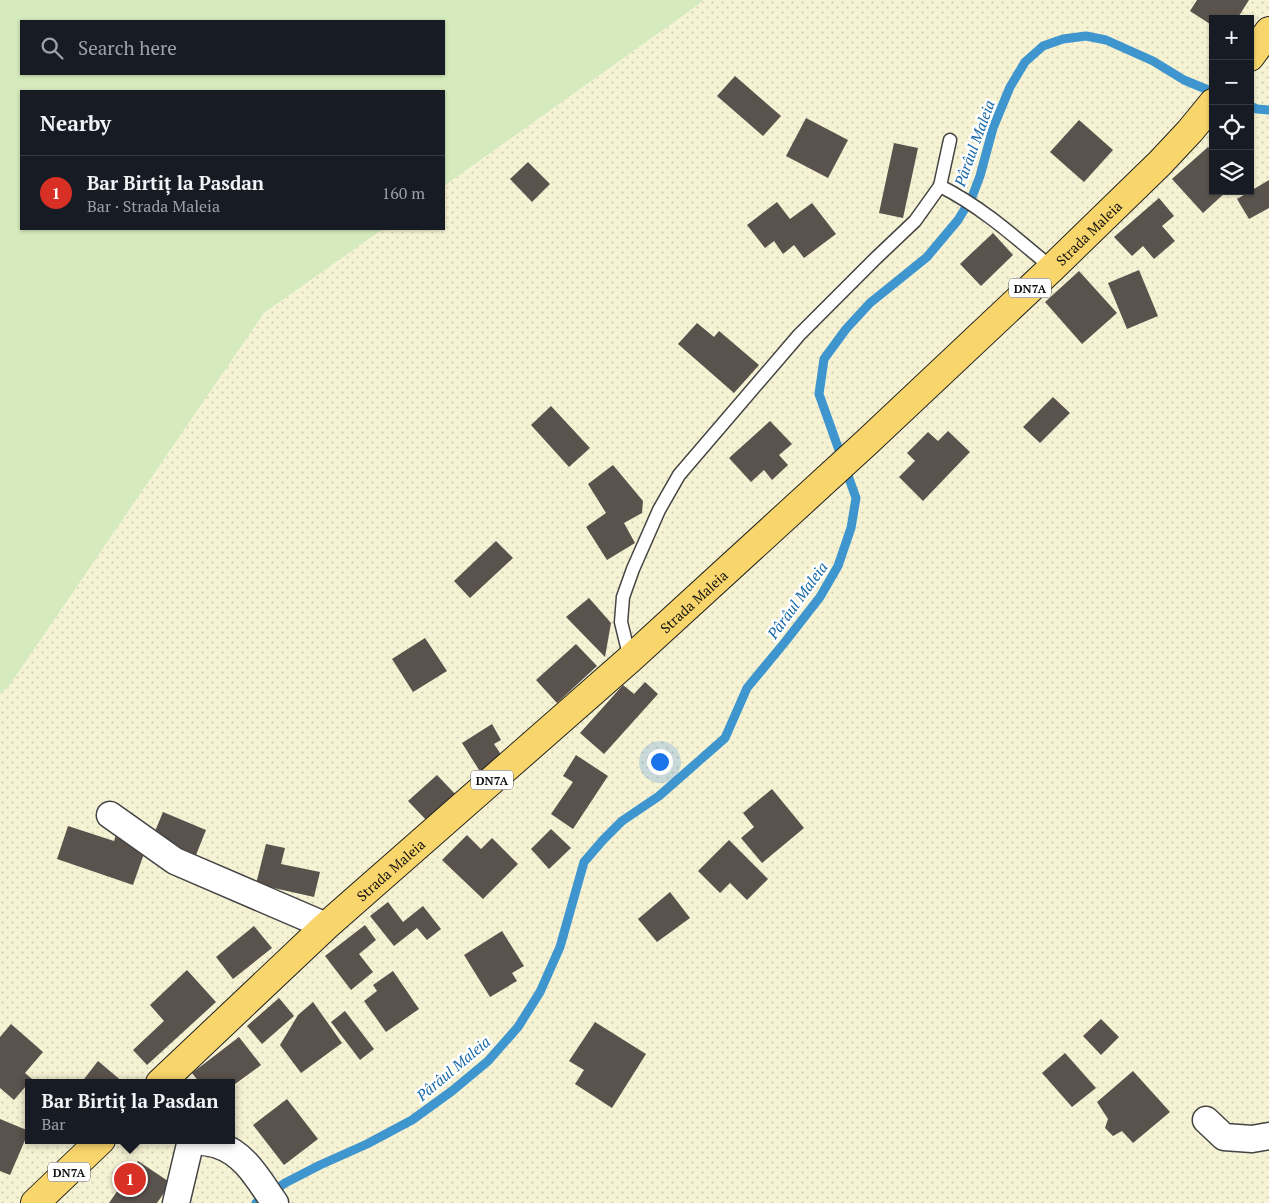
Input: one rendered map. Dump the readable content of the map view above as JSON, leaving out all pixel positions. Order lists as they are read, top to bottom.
{
  "streets": {
    "main road": ["Strada Maleia", "DN7A"]
  },
  "water": ["Pârâul Maleia"],
  "page": {
    "map_buttons": ["+", "−"],
    "search": "Search here",
    "heading": "Nearby",
    "list": [
      {
        "mark": "1",
        "name": "Bar Birtiț la Pasdan",
        "note": "Bar · Strada Maleia",
        "value": "160 m"
      }
    ],
    "popup": ["Bar Birtiț la Pasdan", "Bar"],
    "pins": "1"
  }
}
